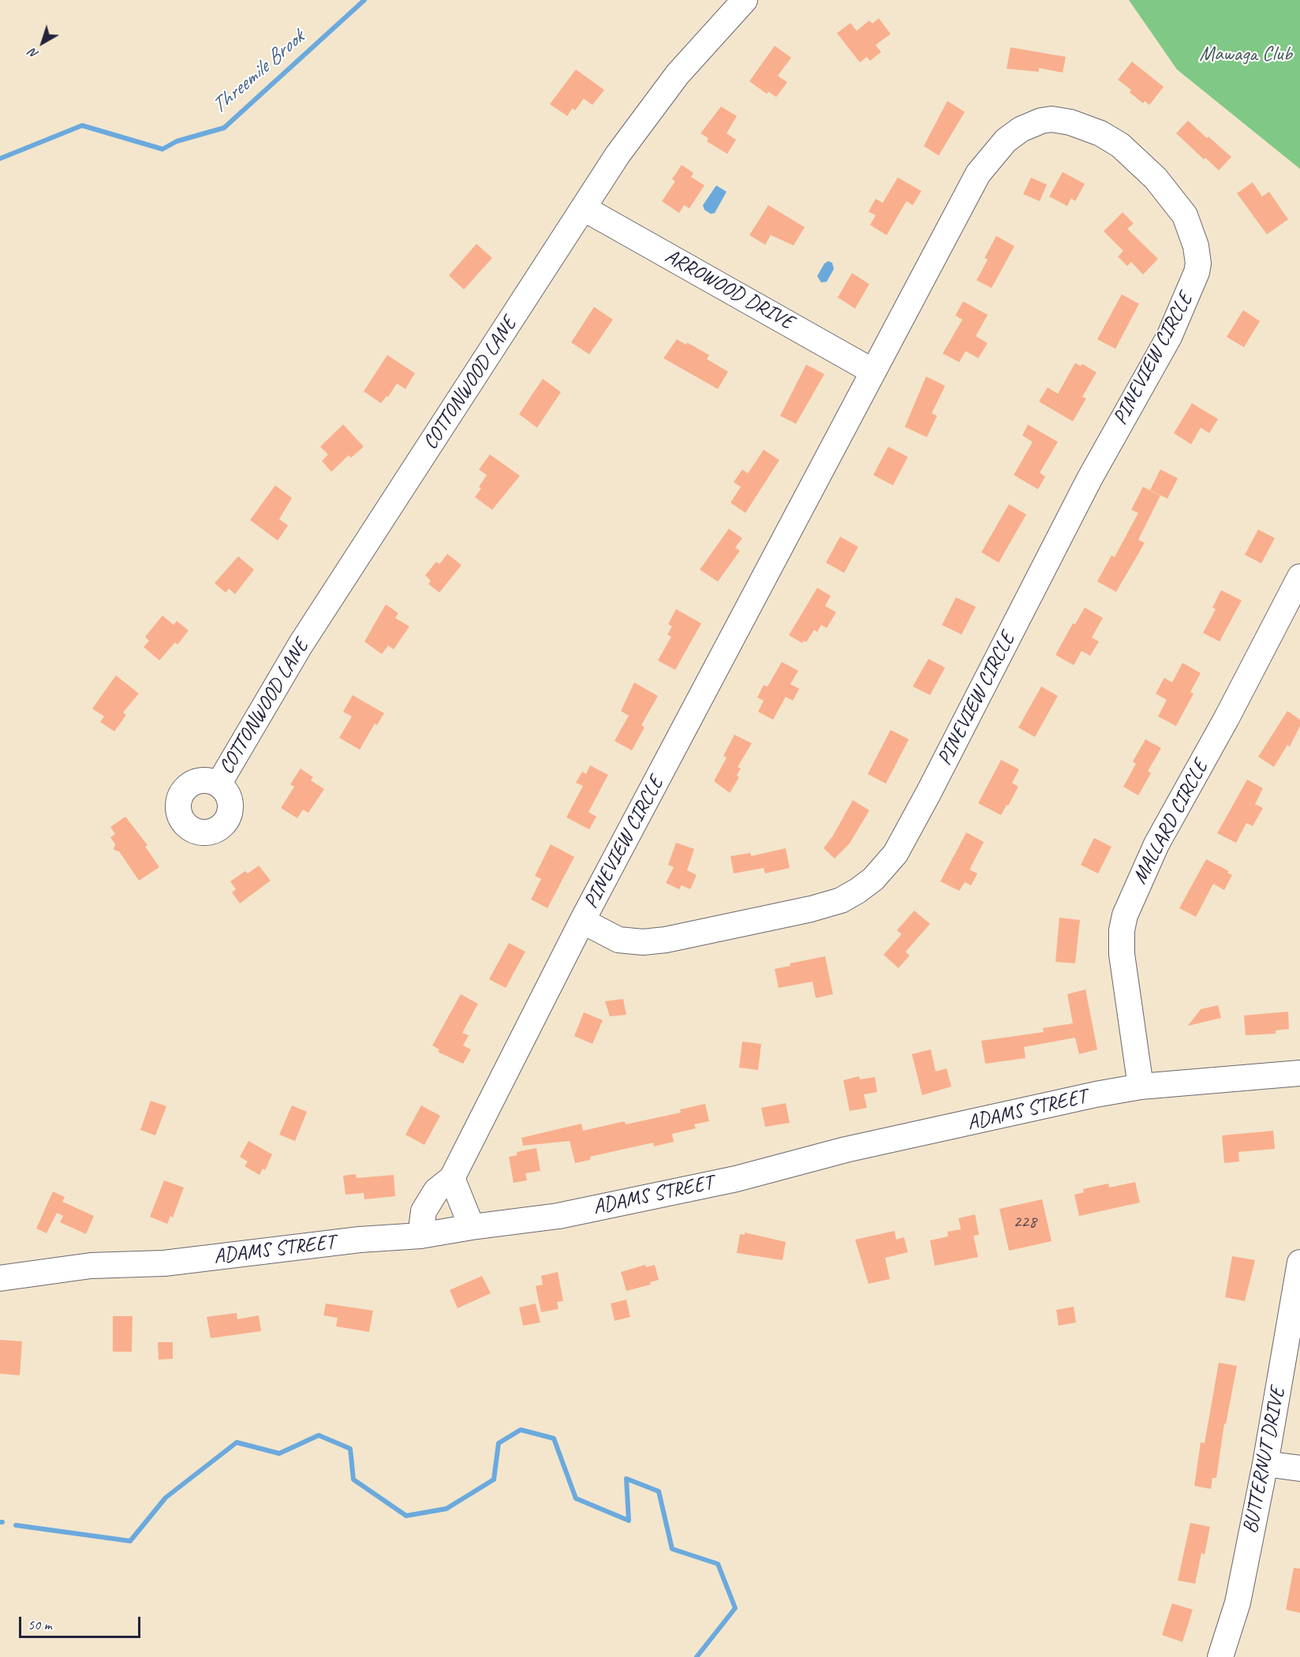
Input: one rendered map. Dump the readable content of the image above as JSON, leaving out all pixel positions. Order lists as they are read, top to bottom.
{
  "streets": {
    "street": [
      "ARROWOOD DRIVE",
      "PINEVIEW CIRCLE",
      "COTTONWOOD LANE",
      "MALLARD CIRCLE",
      "ADAMS STREET",
      "BUTTERNUT DRIVE"
    ]
  },
  "crossings": [
    ["ARROWOOD DRIVE", "PINEVIEW CIRCLE"],
    ["ARROWOOD DRIVE", "COTTONWOOD LANE"],
    ["PINEVIEW CIRCLE", "ADAMS STREET"],
    ["MALLARD CIRCLE", "ADAMS STREET"]
  ],
  "water": ["Threemile Brook"],
  "parks": ["Mawaga Club"],
  "house_numbers": ["228"],
  "scale_bar": "50 m",
  "north": "bottom left"
}
